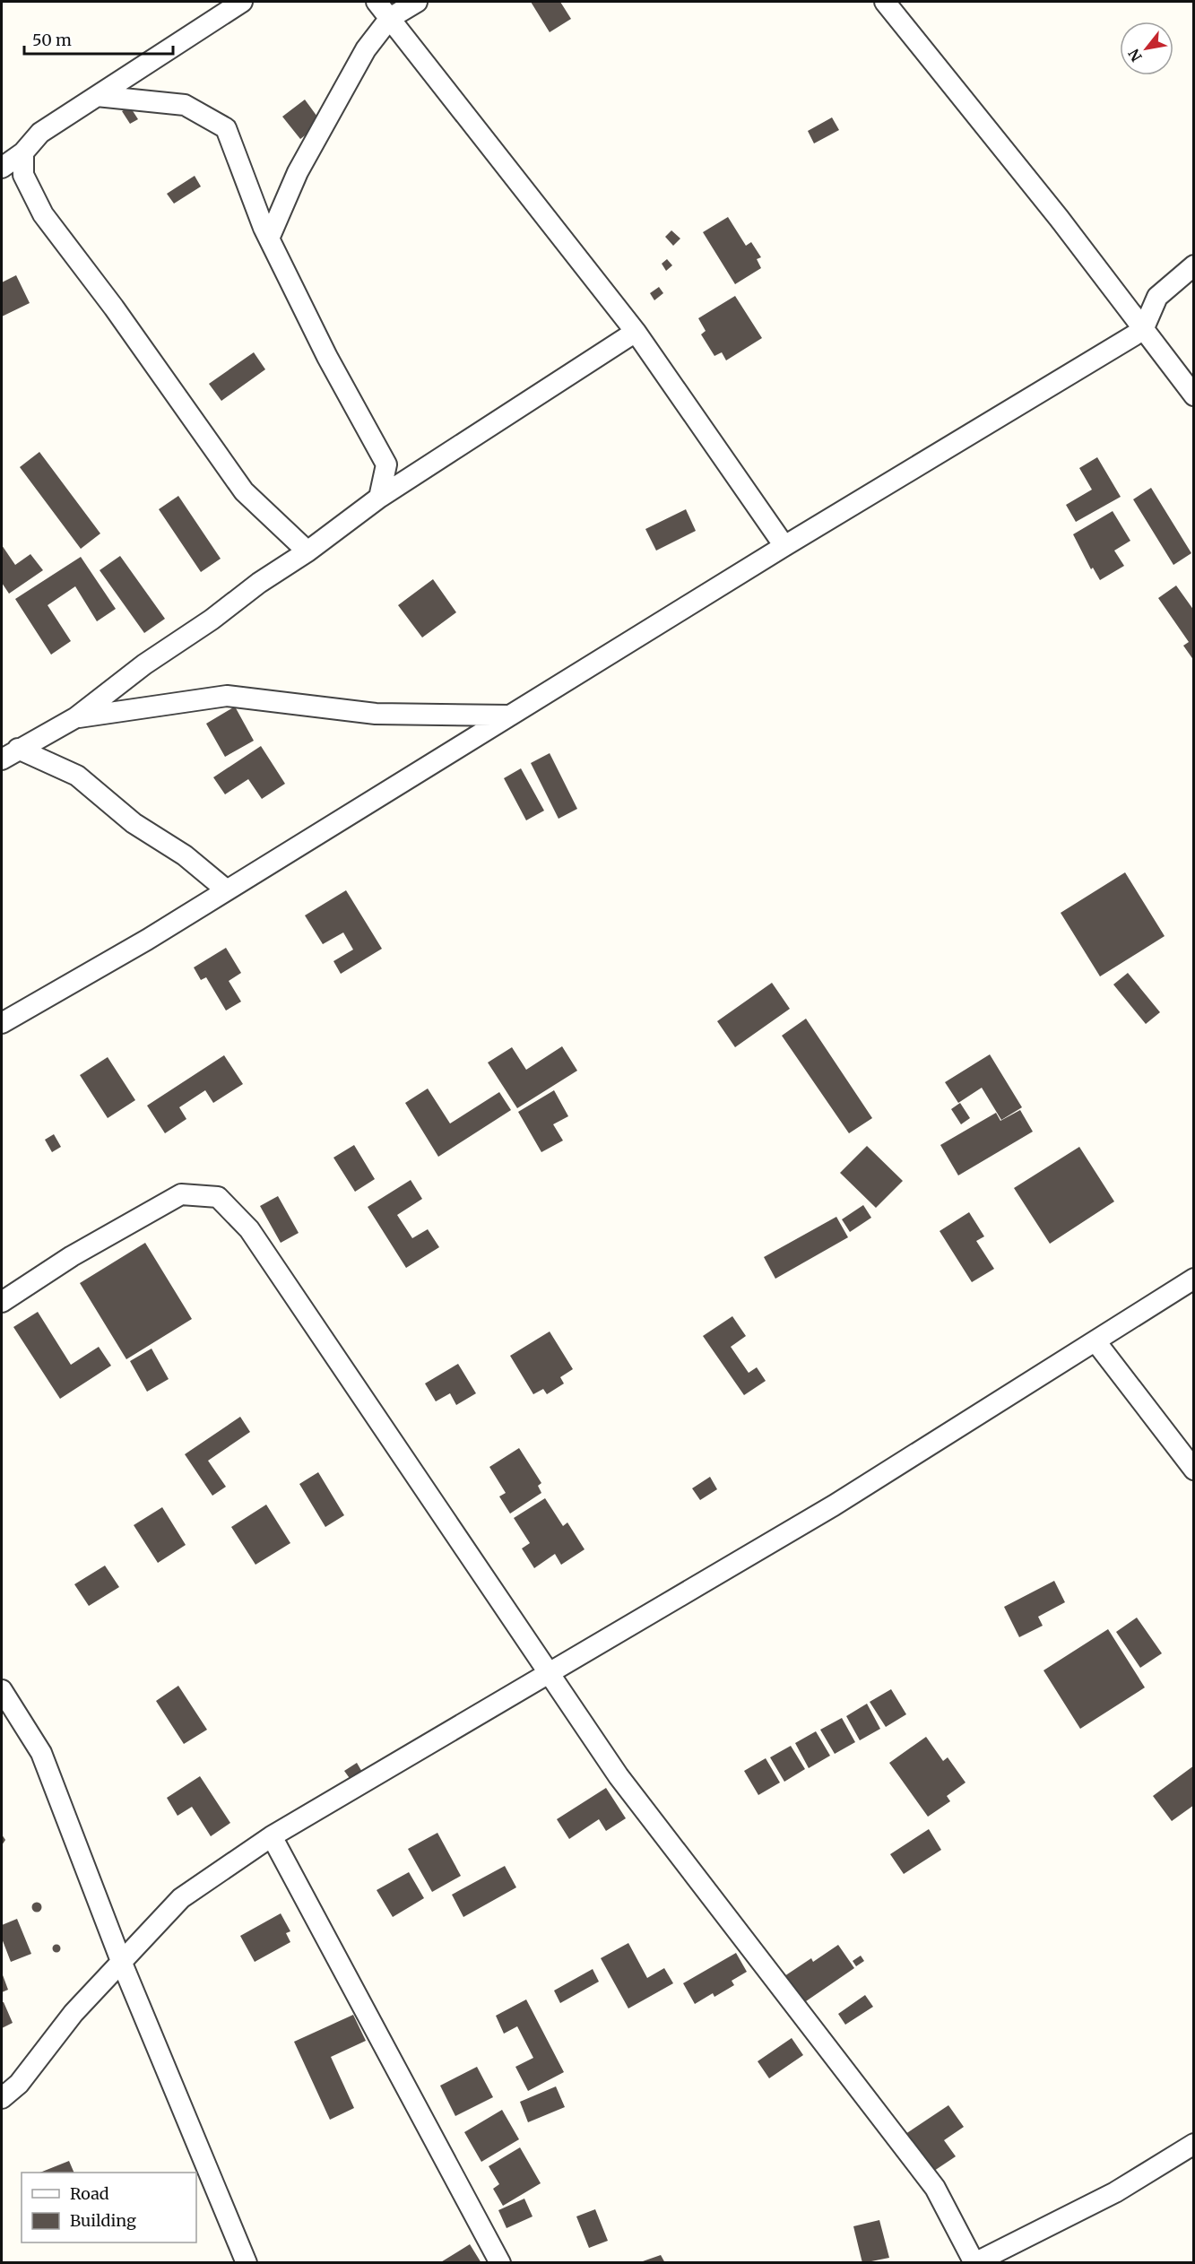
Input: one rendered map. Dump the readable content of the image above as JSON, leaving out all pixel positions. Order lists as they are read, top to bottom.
{
  "legend": ["Road", "Building"],
  "scale_bar": "50 m",
  "north": "bottom left"
}
